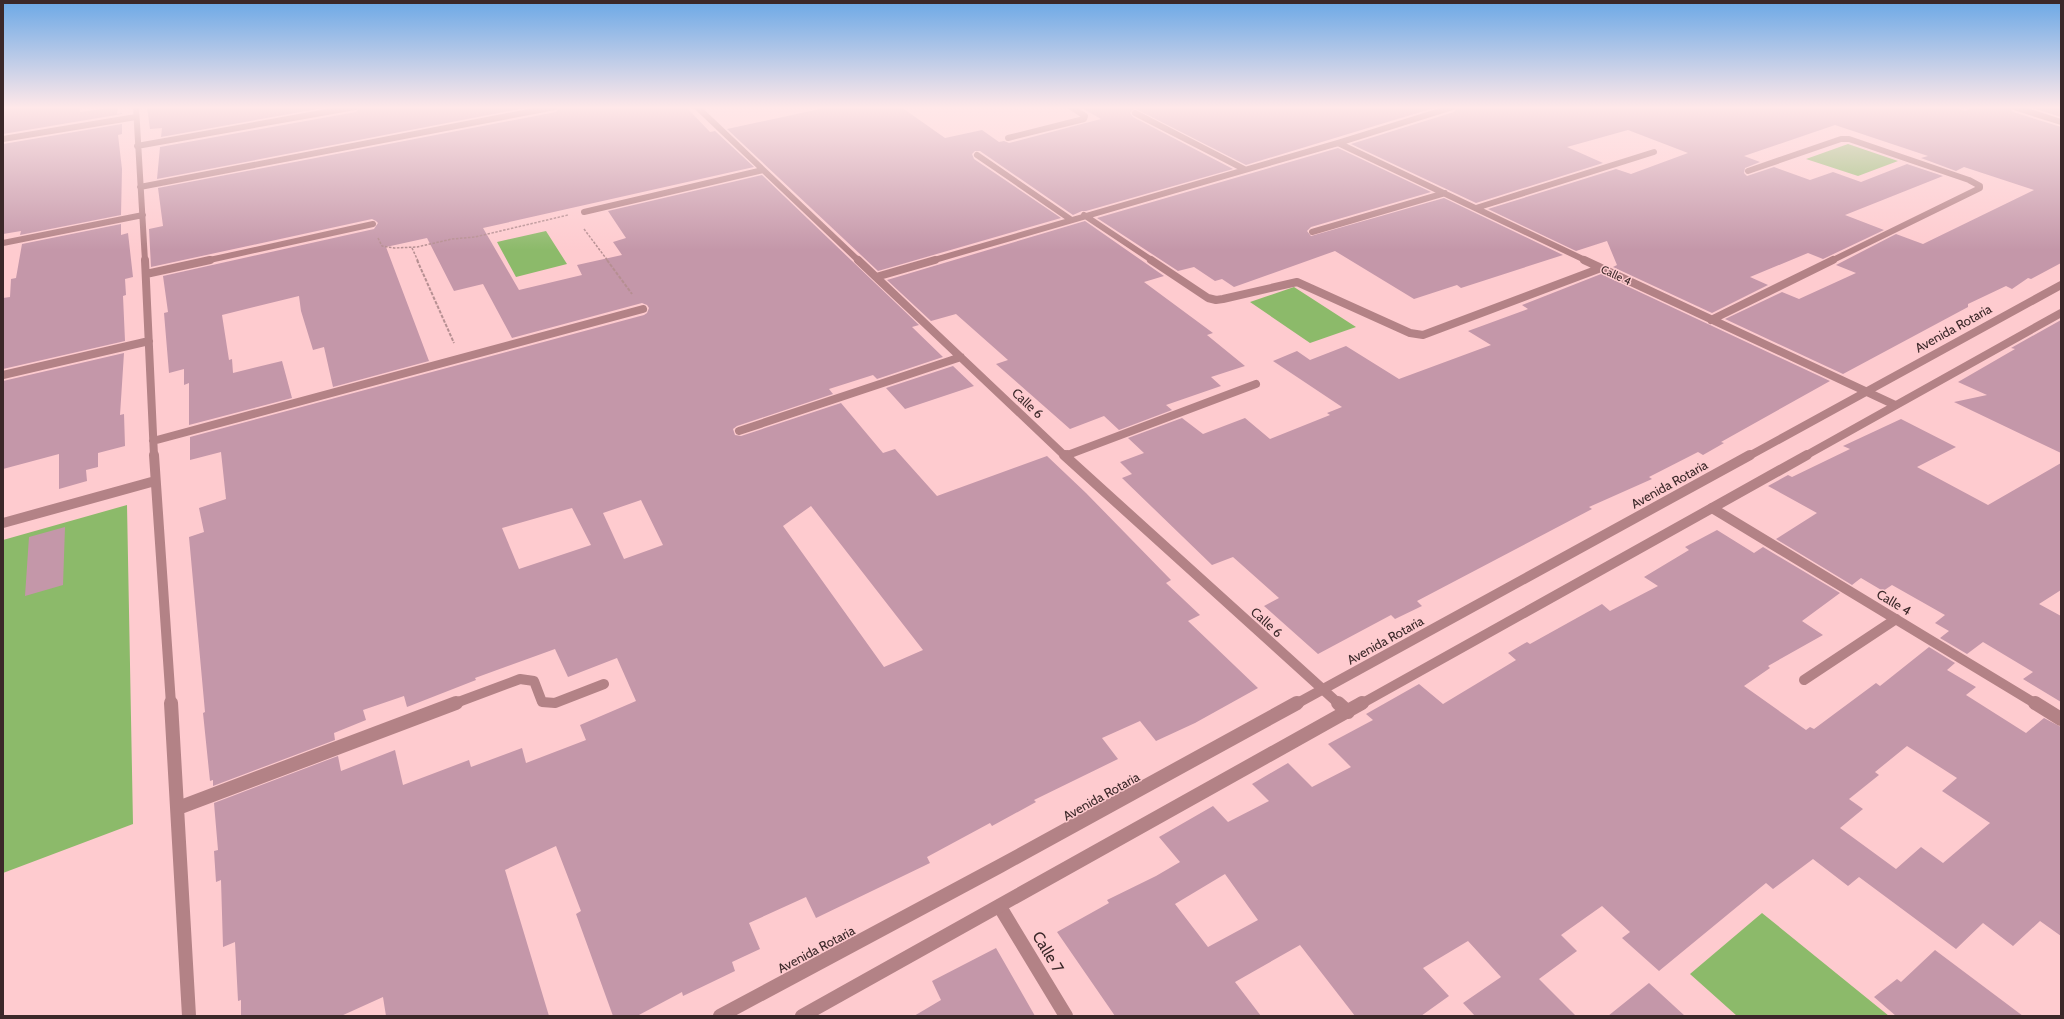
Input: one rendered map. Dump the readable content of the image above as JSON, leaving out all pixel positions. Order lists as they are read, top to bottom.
{
  "streets": {
    "street": [
      "Calle 4",
      "Avenida Rotaria",
      "Calle 6",
      "Calle 7"
    ]
  },
  "crossings": [
    ["Calle 4", "Avenida Rotaria"],
    ["Avenida Rotaria", "Calle 6"]
  ]
}
